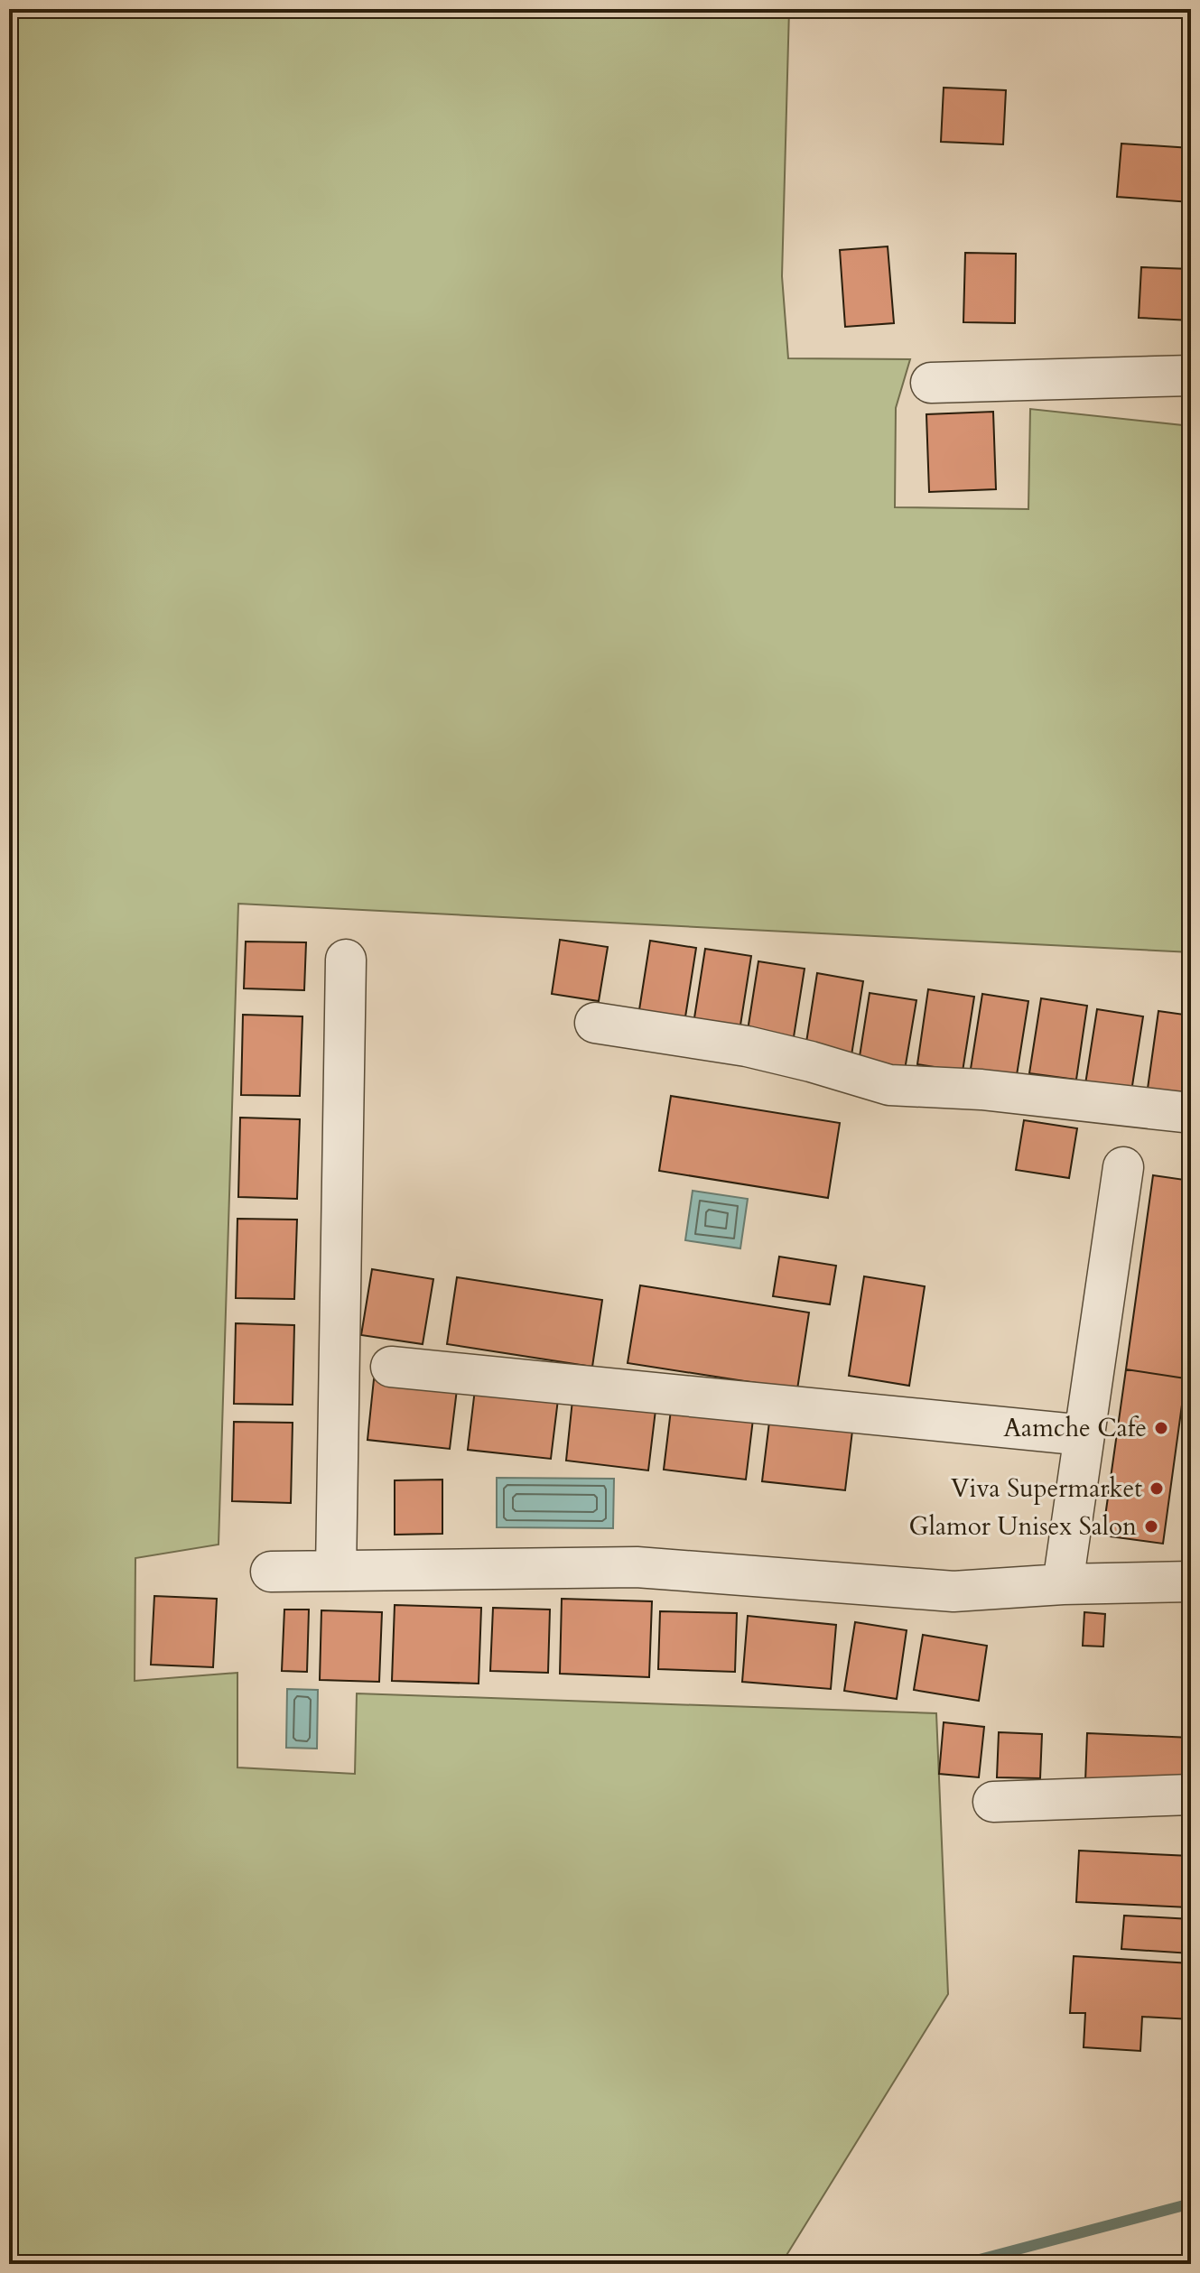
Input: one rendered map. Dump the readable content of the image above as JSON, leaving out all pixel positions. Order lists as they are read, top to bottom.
{
  "places": ["Aamche Cafe", "Viva Supermarket", "Glamor Unisex Salon"]
}
